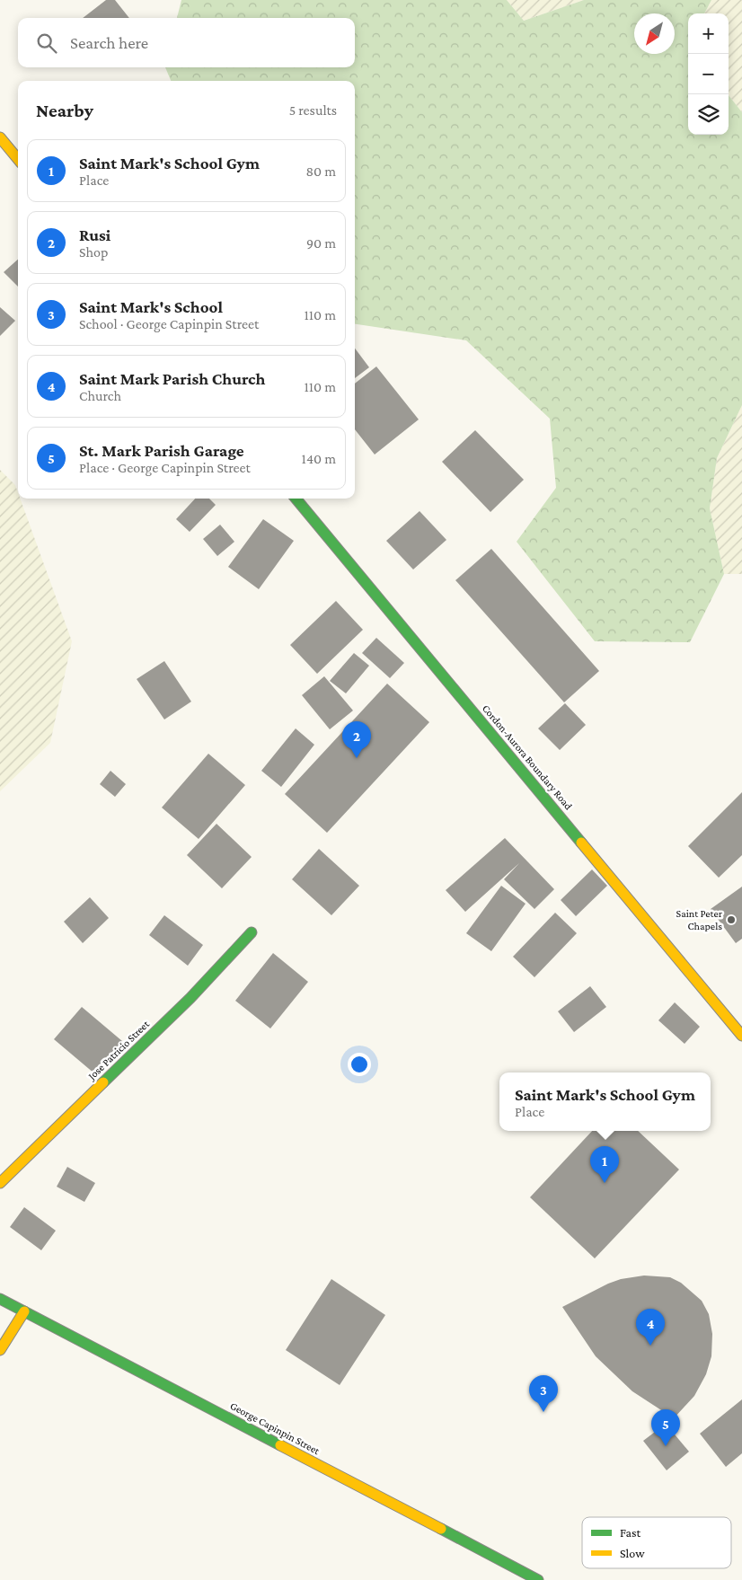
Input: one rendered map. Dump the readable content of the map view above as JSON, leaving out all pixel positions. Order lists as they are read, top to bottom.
{
  "streets": {
    "street": ["Cordon-Aurora Boundary Road", "Jose Patricio Street", "George Capinpin Street"]
  },
  "places": ["Saint Peter Chapels"],
  "legend": ["Fast", "Slow"],
  "north": "bottom left",
  "page": {
    "map_buttons": ["+", "−"],
    "search": "Search here",
    "heading": ["Nearby", "5 results"],
    "list": [
      {
        "mark": "1",
        "name": "Saint Mark's School Gym",
        "note": "Place",
        "value": "80 m"
      },
      {
        "mark": "2",
        "name": "Rusi",
        "note": "Shop",
        "value": "90 m"
      },
      {
        "mark": "3",
        "name": "Saint Mark's School",
        "note": "School · George Capinpin Street",
        "value": "110 m"
      },
      {
        "mark": "4",
        "name": "Saint Mark Parish Church",
        "note": "Church",
        "value": "110 m"
      },
      {
        "mark": "5",
        "name": "St. Mark Parish Garage",
        "note": "Place · George Capinpin Street",
        "value": "140 m"
      }
    ],
    "pins": [
      "2",
      "1",
      "4",
      "3",
      "5"
    ],
    "popup": ["Saint Mark's School Gym", "Place"]
  }
}
